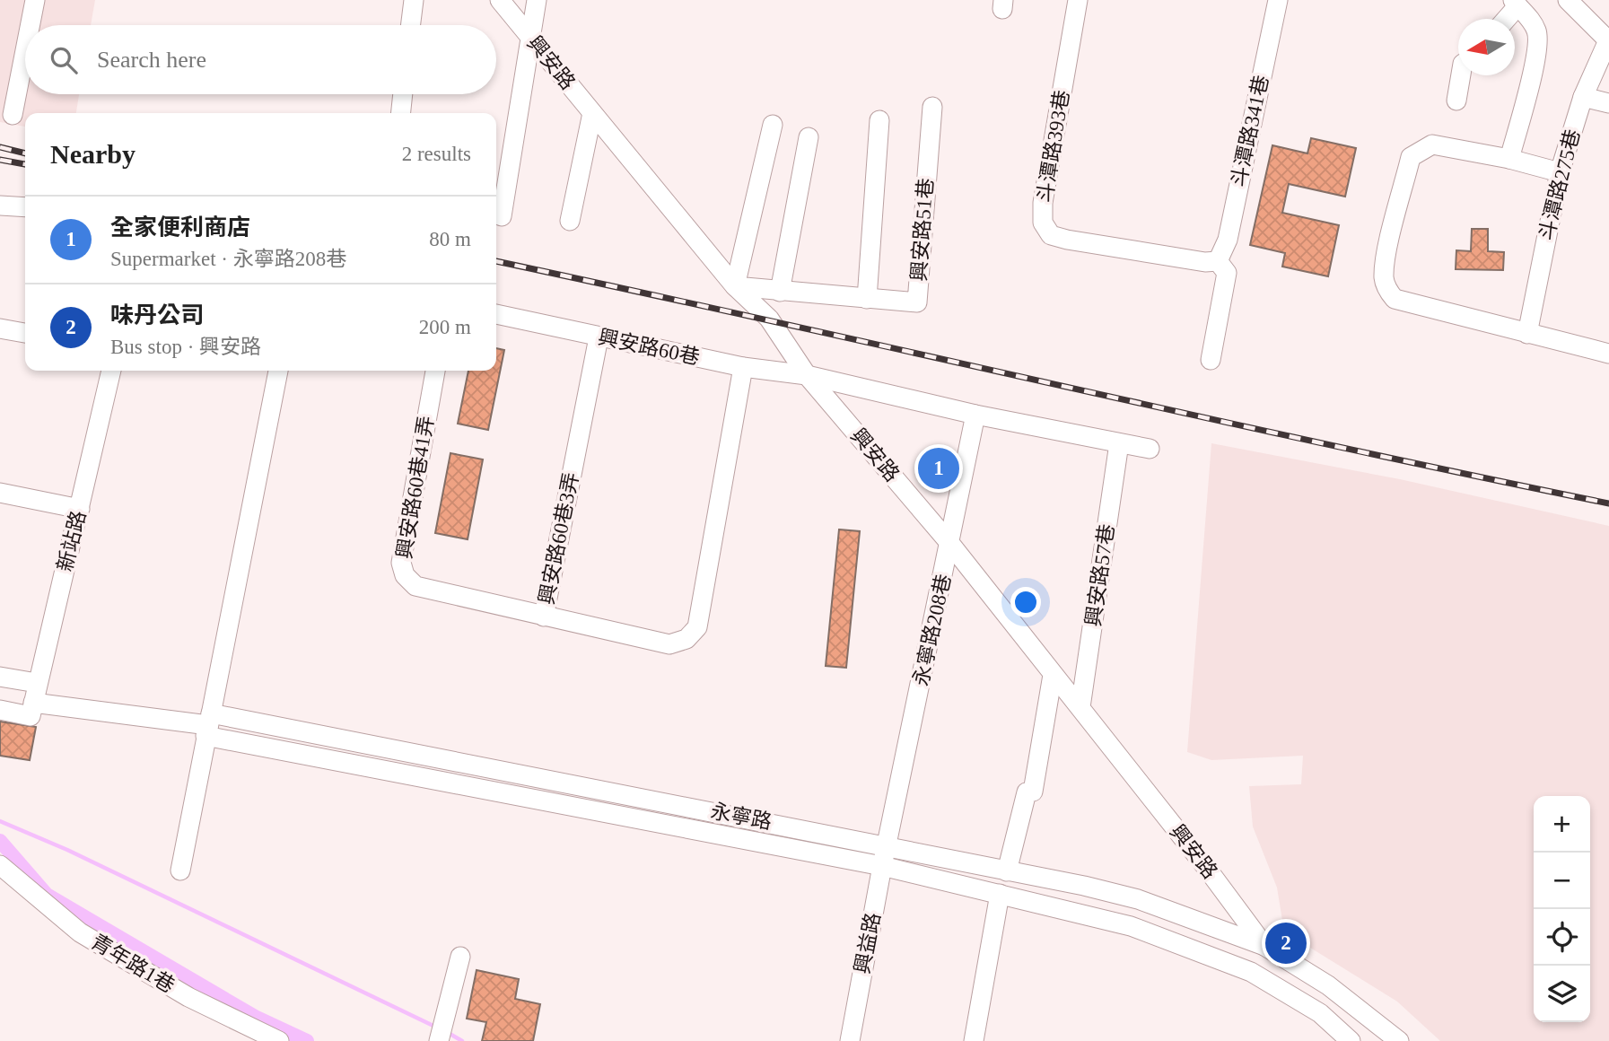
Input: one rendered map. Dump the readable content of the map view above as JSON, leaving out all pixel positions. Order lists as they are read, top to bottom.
{
  "streets": {
    "street": [
      "興安路",
      "斗潭路341巷",
      "斗潭路393巷",
      "斗潭路275巷",
      "興安路51巷",
      "興安路60巷",
      "興安路60巷41弄",
      "興安路60巷3弄",
      "新站路",
      "興安路57巷",
      "永寧路208巷",
      "永寧路",
      "興益路",
      "青年路1巷"
    ]
  },
  "crossings": [
    ["興安路", "興安路51巷"],
    ["興安路", "興安路60巷"],
    ["興安路", "興安路57巷"],
    ["興安路", "永寧路208巷"],
    ["興安路", "永寧路"],
    ["斗潭路341巷", "斗潭路393巷"],
    ["興安路60巷", "興安路60巷3弄"],
    ["興安路60巷", "興安路57巷"],
    ["興安路60巷", "永寧路208巷"],
    ["興安路60巷41弄", "興安路60巷3弄"],
    ["永寧路208巷", "永寧路"],
    ["永寧路208巷", "興益路"],
    ["永寧路", "興益路"]
  ],
  "north": "left",
  "page": {
    "search": "Search here",
    "heading": ["Nearby", "2 results"],
    "list": [
      {
        "mark": "1",
        "name": "全家便利商店",
        "note": "Supermarket · 永寧路208巷",
        "value": "80 m"
      },
      {
        "mark": "2",
        "name": "味丹公司",
        "note": "Bus stop · 興安路",
        "value": "200 m"
      }
    ],
    "pins": ["1", "2"],
    "map_buttons": ["+", "−"]
  }
}
